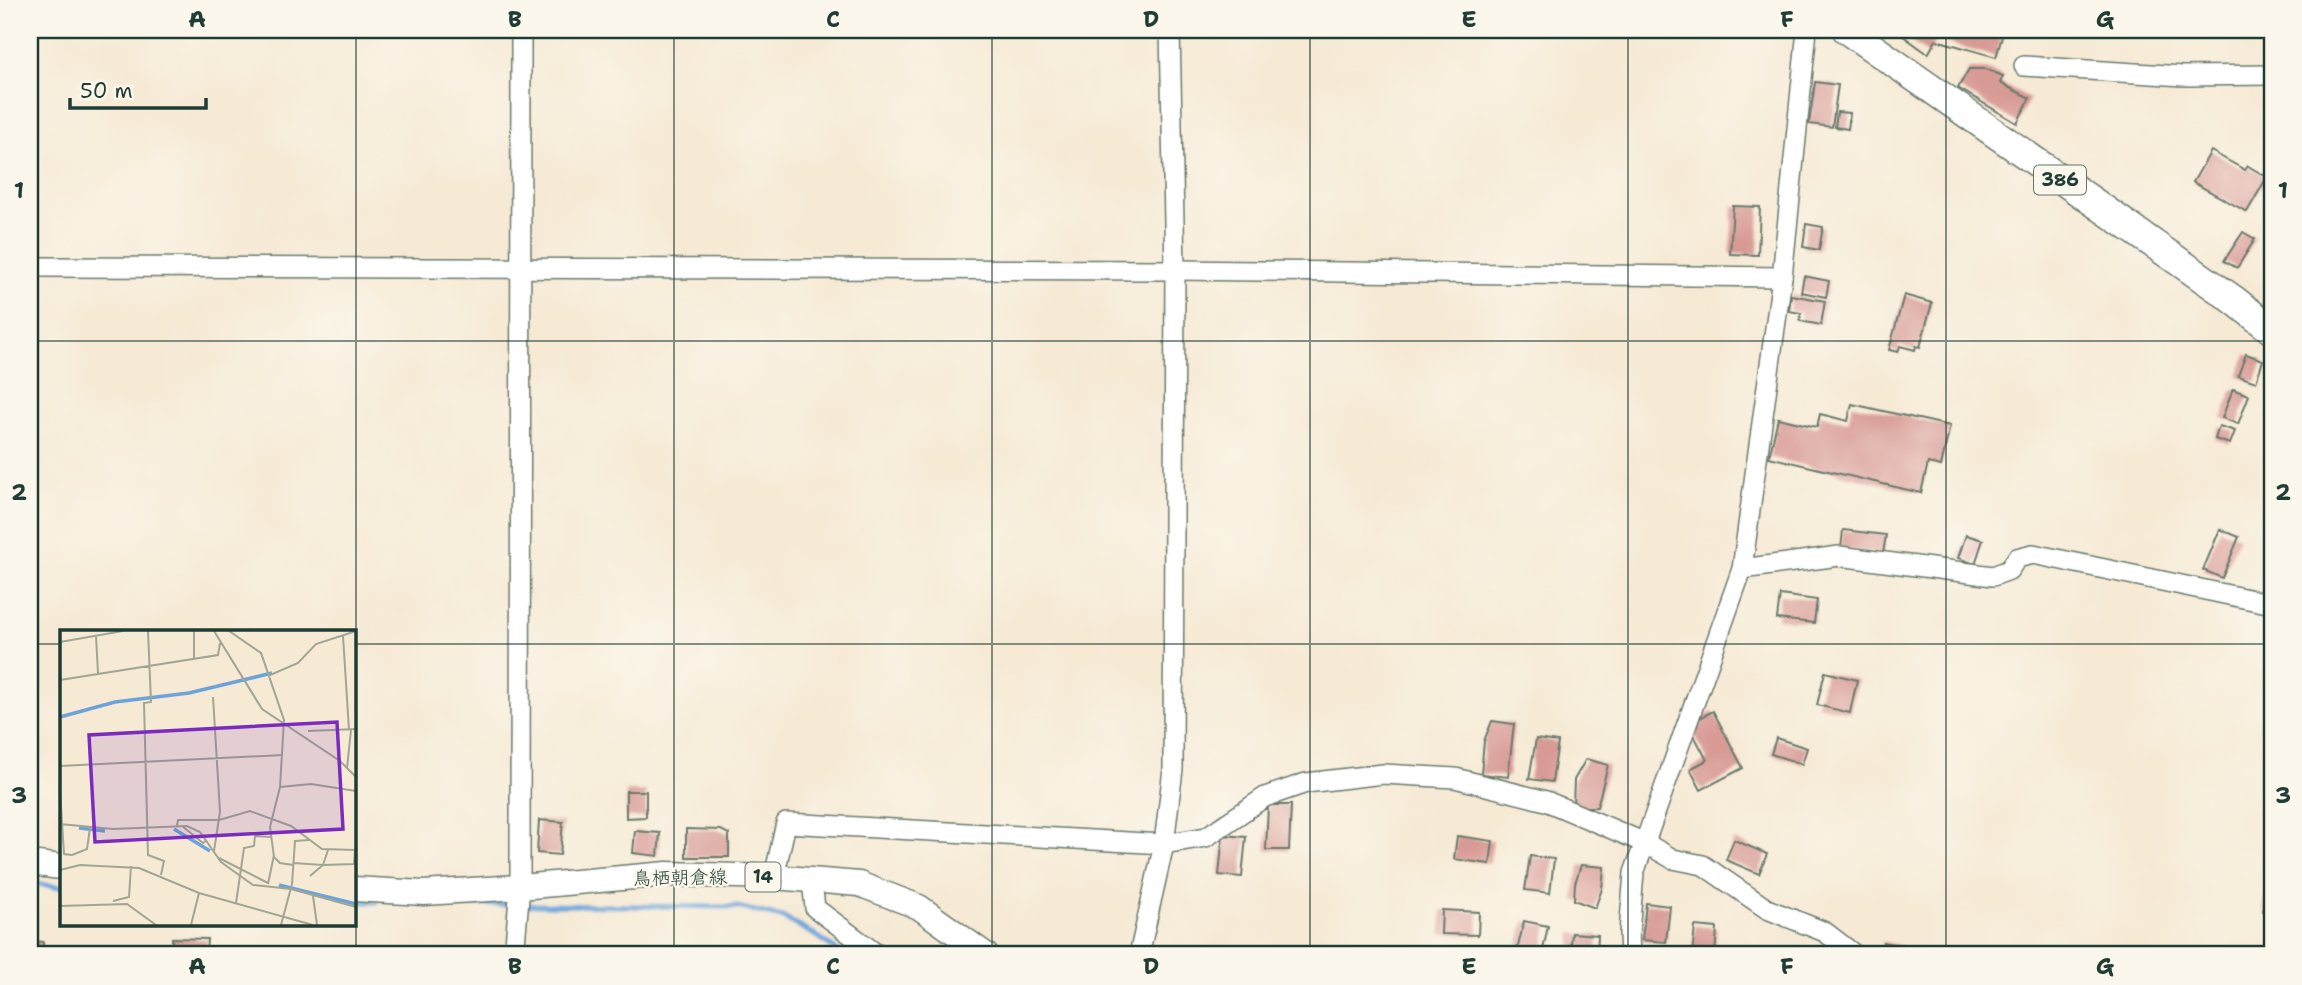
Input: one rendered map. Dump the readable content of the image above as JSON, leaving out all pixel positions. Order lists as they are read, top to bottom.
{
  "streets": {
    "highway": ["386"],
    "main road": ["鳥栖朝倉線", "14"]
  },
  "scale_bar": "50 m",
  "grid": {
    "columns": [
      "A",
      "B",
      "C",
      "D",
      "E",
      "F",
      "G"
    ],
    "rows": ["1", "2", "3"]
  }
}
